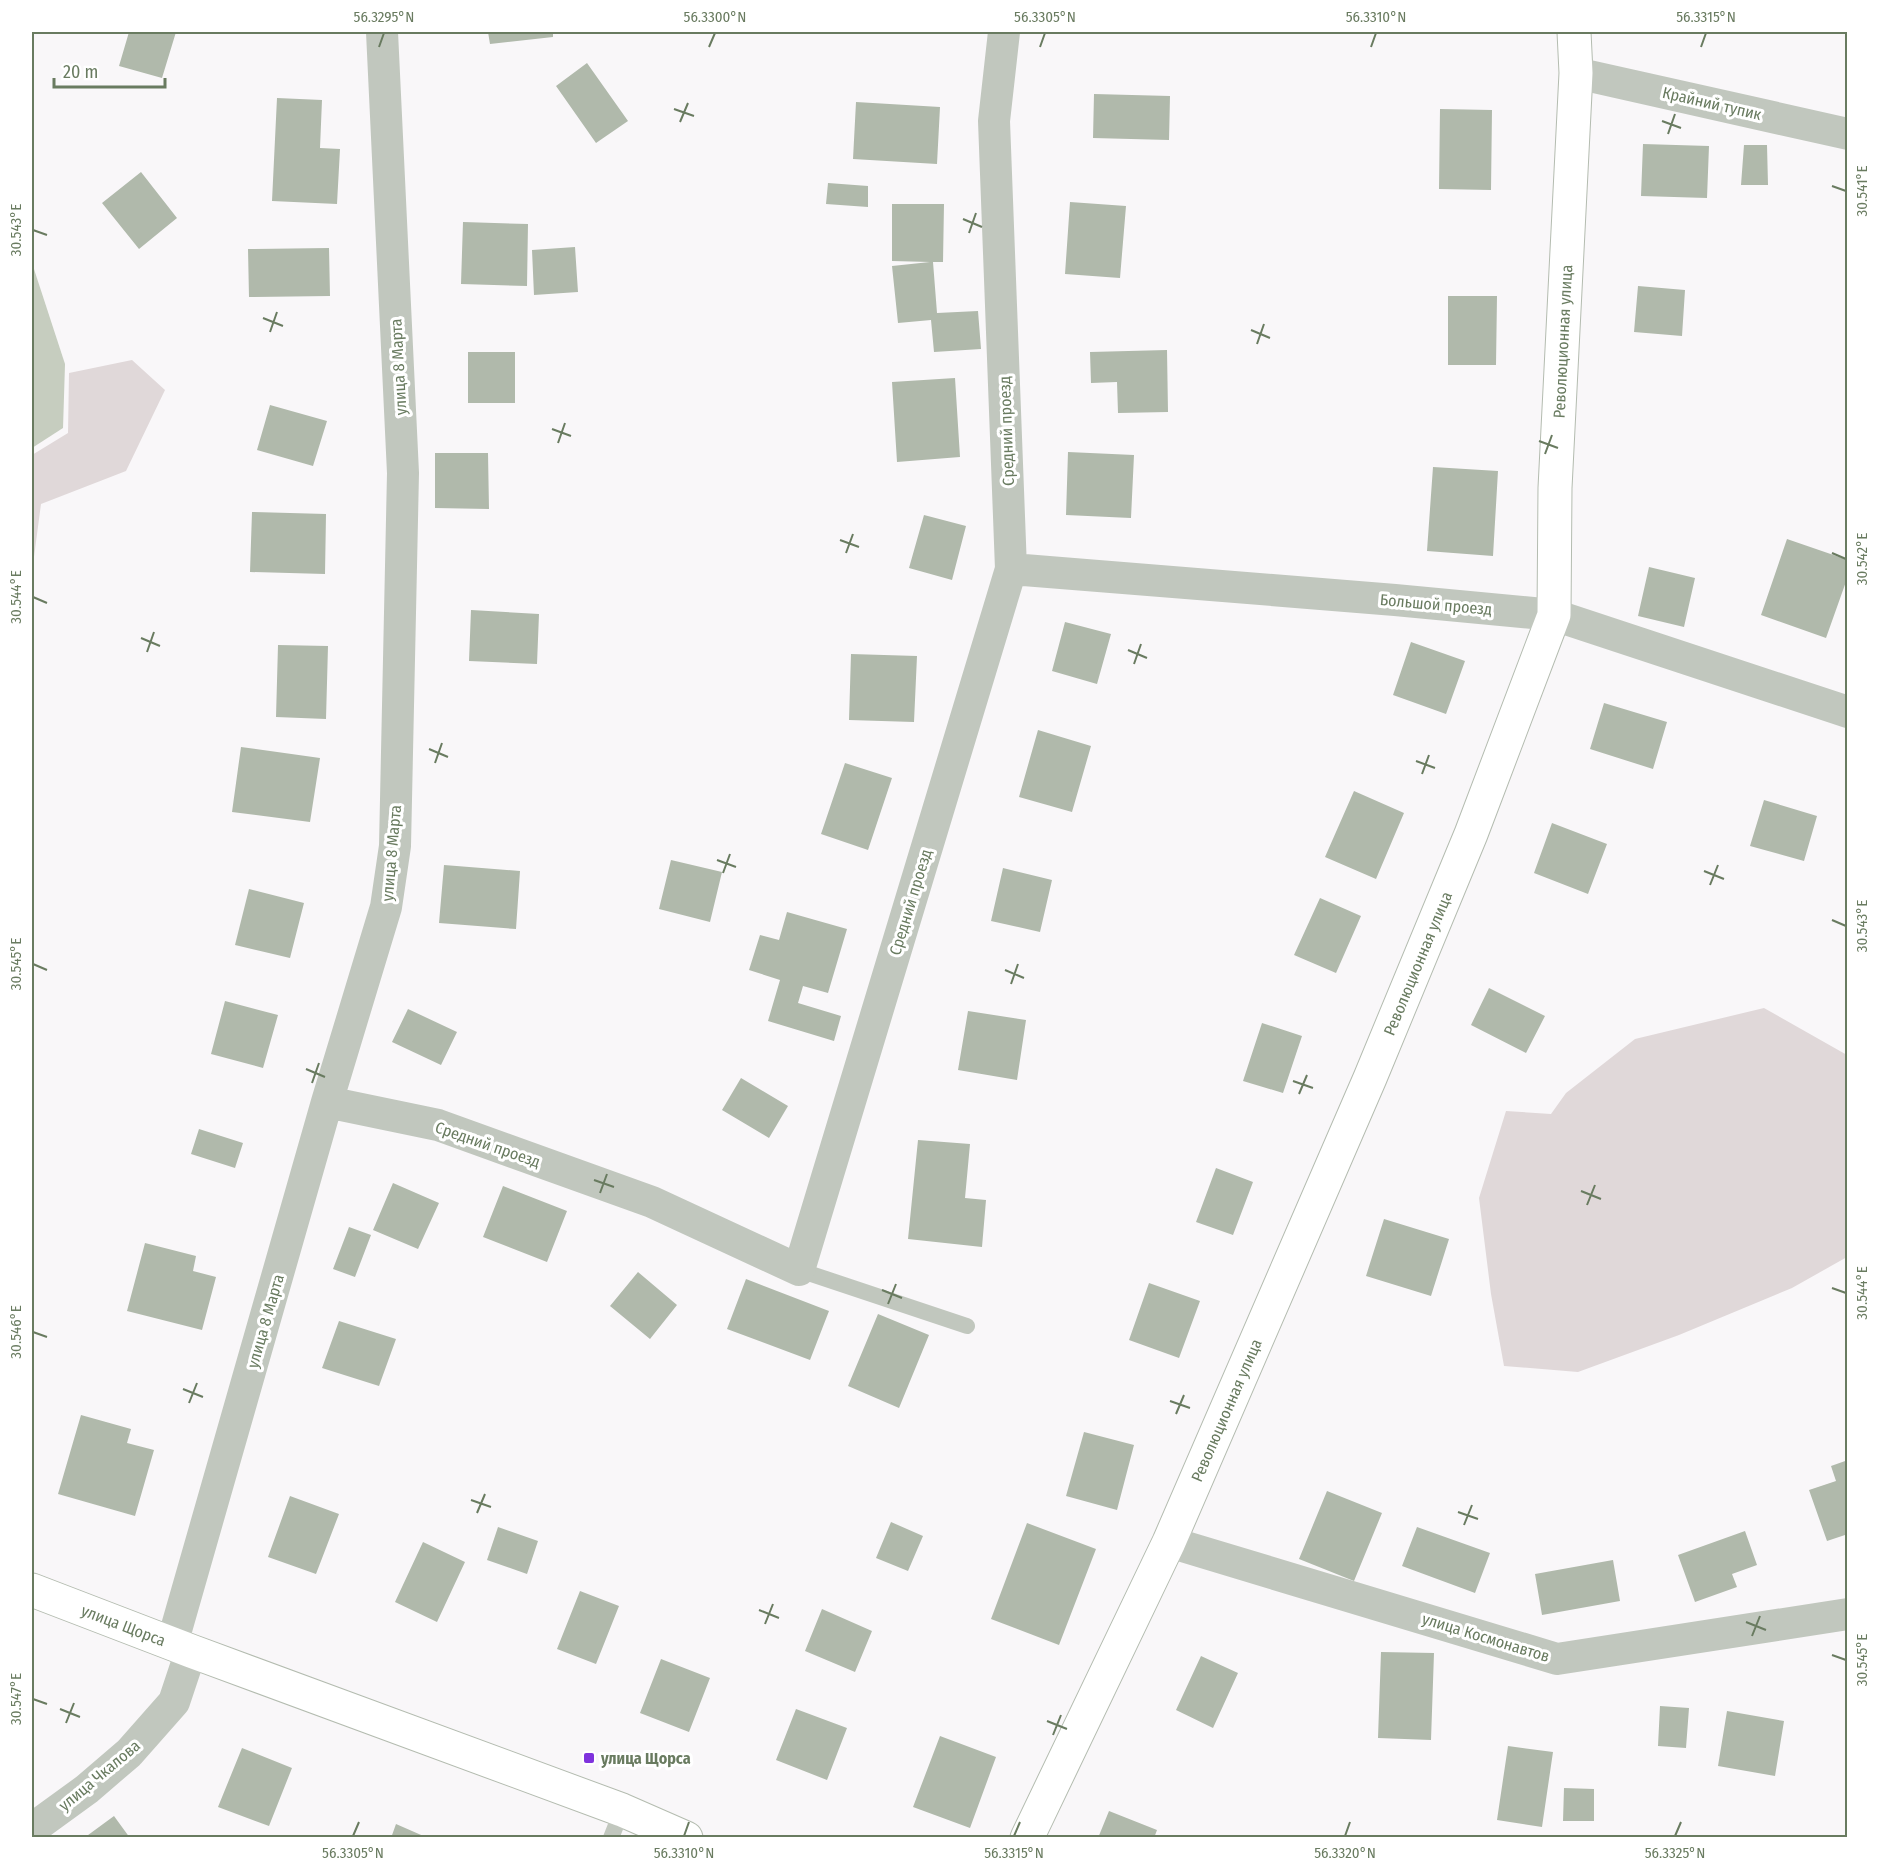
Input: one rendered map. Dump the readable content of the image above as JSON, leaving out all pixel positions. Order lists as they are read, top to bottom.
{
  "streets": {
    "main road": ["Революционная улица", "улица Щорса"],
    "street": [
      "Крайний тупик",
      "улица 8 Марта",
      "Средний проезд",
      "Большой проезд",
      "улица Космонавтов",
      "улица Чкалова"
    ]
  },
  "crossings": [
    ["Крайний тупик", "Революционная улица"],
    ["Революционная улица", "Большой проезд"],
    ["Революционная улица", "улица Космонавтов"],
    ["улица 8 Марта", "Средний проезд"],
    ["улица 8 Марта", "улица Щорса"],
    ["улица 8 Марта", "улица Чкалова"],
    ["Средний проезд", "Большой проезд"],
    ["улица Щорса", "улица Чкалова"]
  ],
  "places": {
    "transit": ["улица Щорса"]
  },
  "scale_bar": "20 m",
  "coordinates": [
    "56.3295°N",
    "56.3300°N",
    "56.3305°N",
    "56.3310°N",
    "56.3315°N",
    "30.541°E",
    "30.543°E",
    "30.542°E",
    "30.544°E",
    "30.545°E",
    "30.546°E",
    "30.547°E",
    "56.3320°N",
    "56.3325°N"
  ]
}
